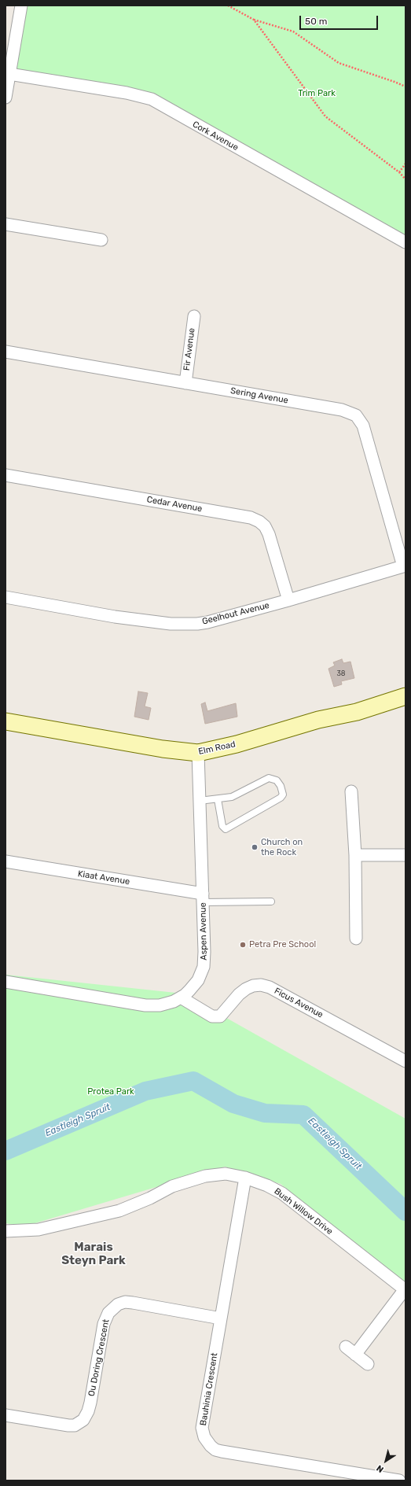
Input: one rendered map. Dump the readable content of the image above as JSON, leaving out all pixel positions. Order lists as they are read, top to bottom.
{
  "streets": {
    "street": [
      "Cork Avenue",
      "Fir Avenue",
      "Sering Avenue",
      "Cedar Avenue",
      "Geelhout Avenue",
      "Elm Road",
      "Kiaat Avenue",
      "Aspen Avenue",
      "Ficus Avenue",
      "Bush Willow Drive",
      "Ou Doring Crescent",
      "Bauhinia Crescent"
    ]
  },
  "crossings": [
    ["Fir Avenue", "Sering Avenue"],
    ["Sering Avenue", "Geelhout Avenue"],
    ["Cedar Avenue", "Geelhout Avenue"],
    ["Elm Road", "Aspen Avenue"],
    ["Kiaat Avenue", "Aspen Avenue"],
    ["Aspen Avenue", "Ficus Avenue"],
    ["Bush Willow Drive", "Bauhinia Crescent"],
    ["Ou Doring Crescent", "Bauhinia Crescent"]
  ],
  "districts": ["Marais Steyn Park"],
  "water": ["Eastleigh Spruit"],
  "parks": ["Trim Park", "Protea Park"],
  "places": ["Church on the Rock", "Petra Pre School"],
  "house_numbers": ["38"],
  "scale_bar": "50 m",
  "north": "bottom left"
}
